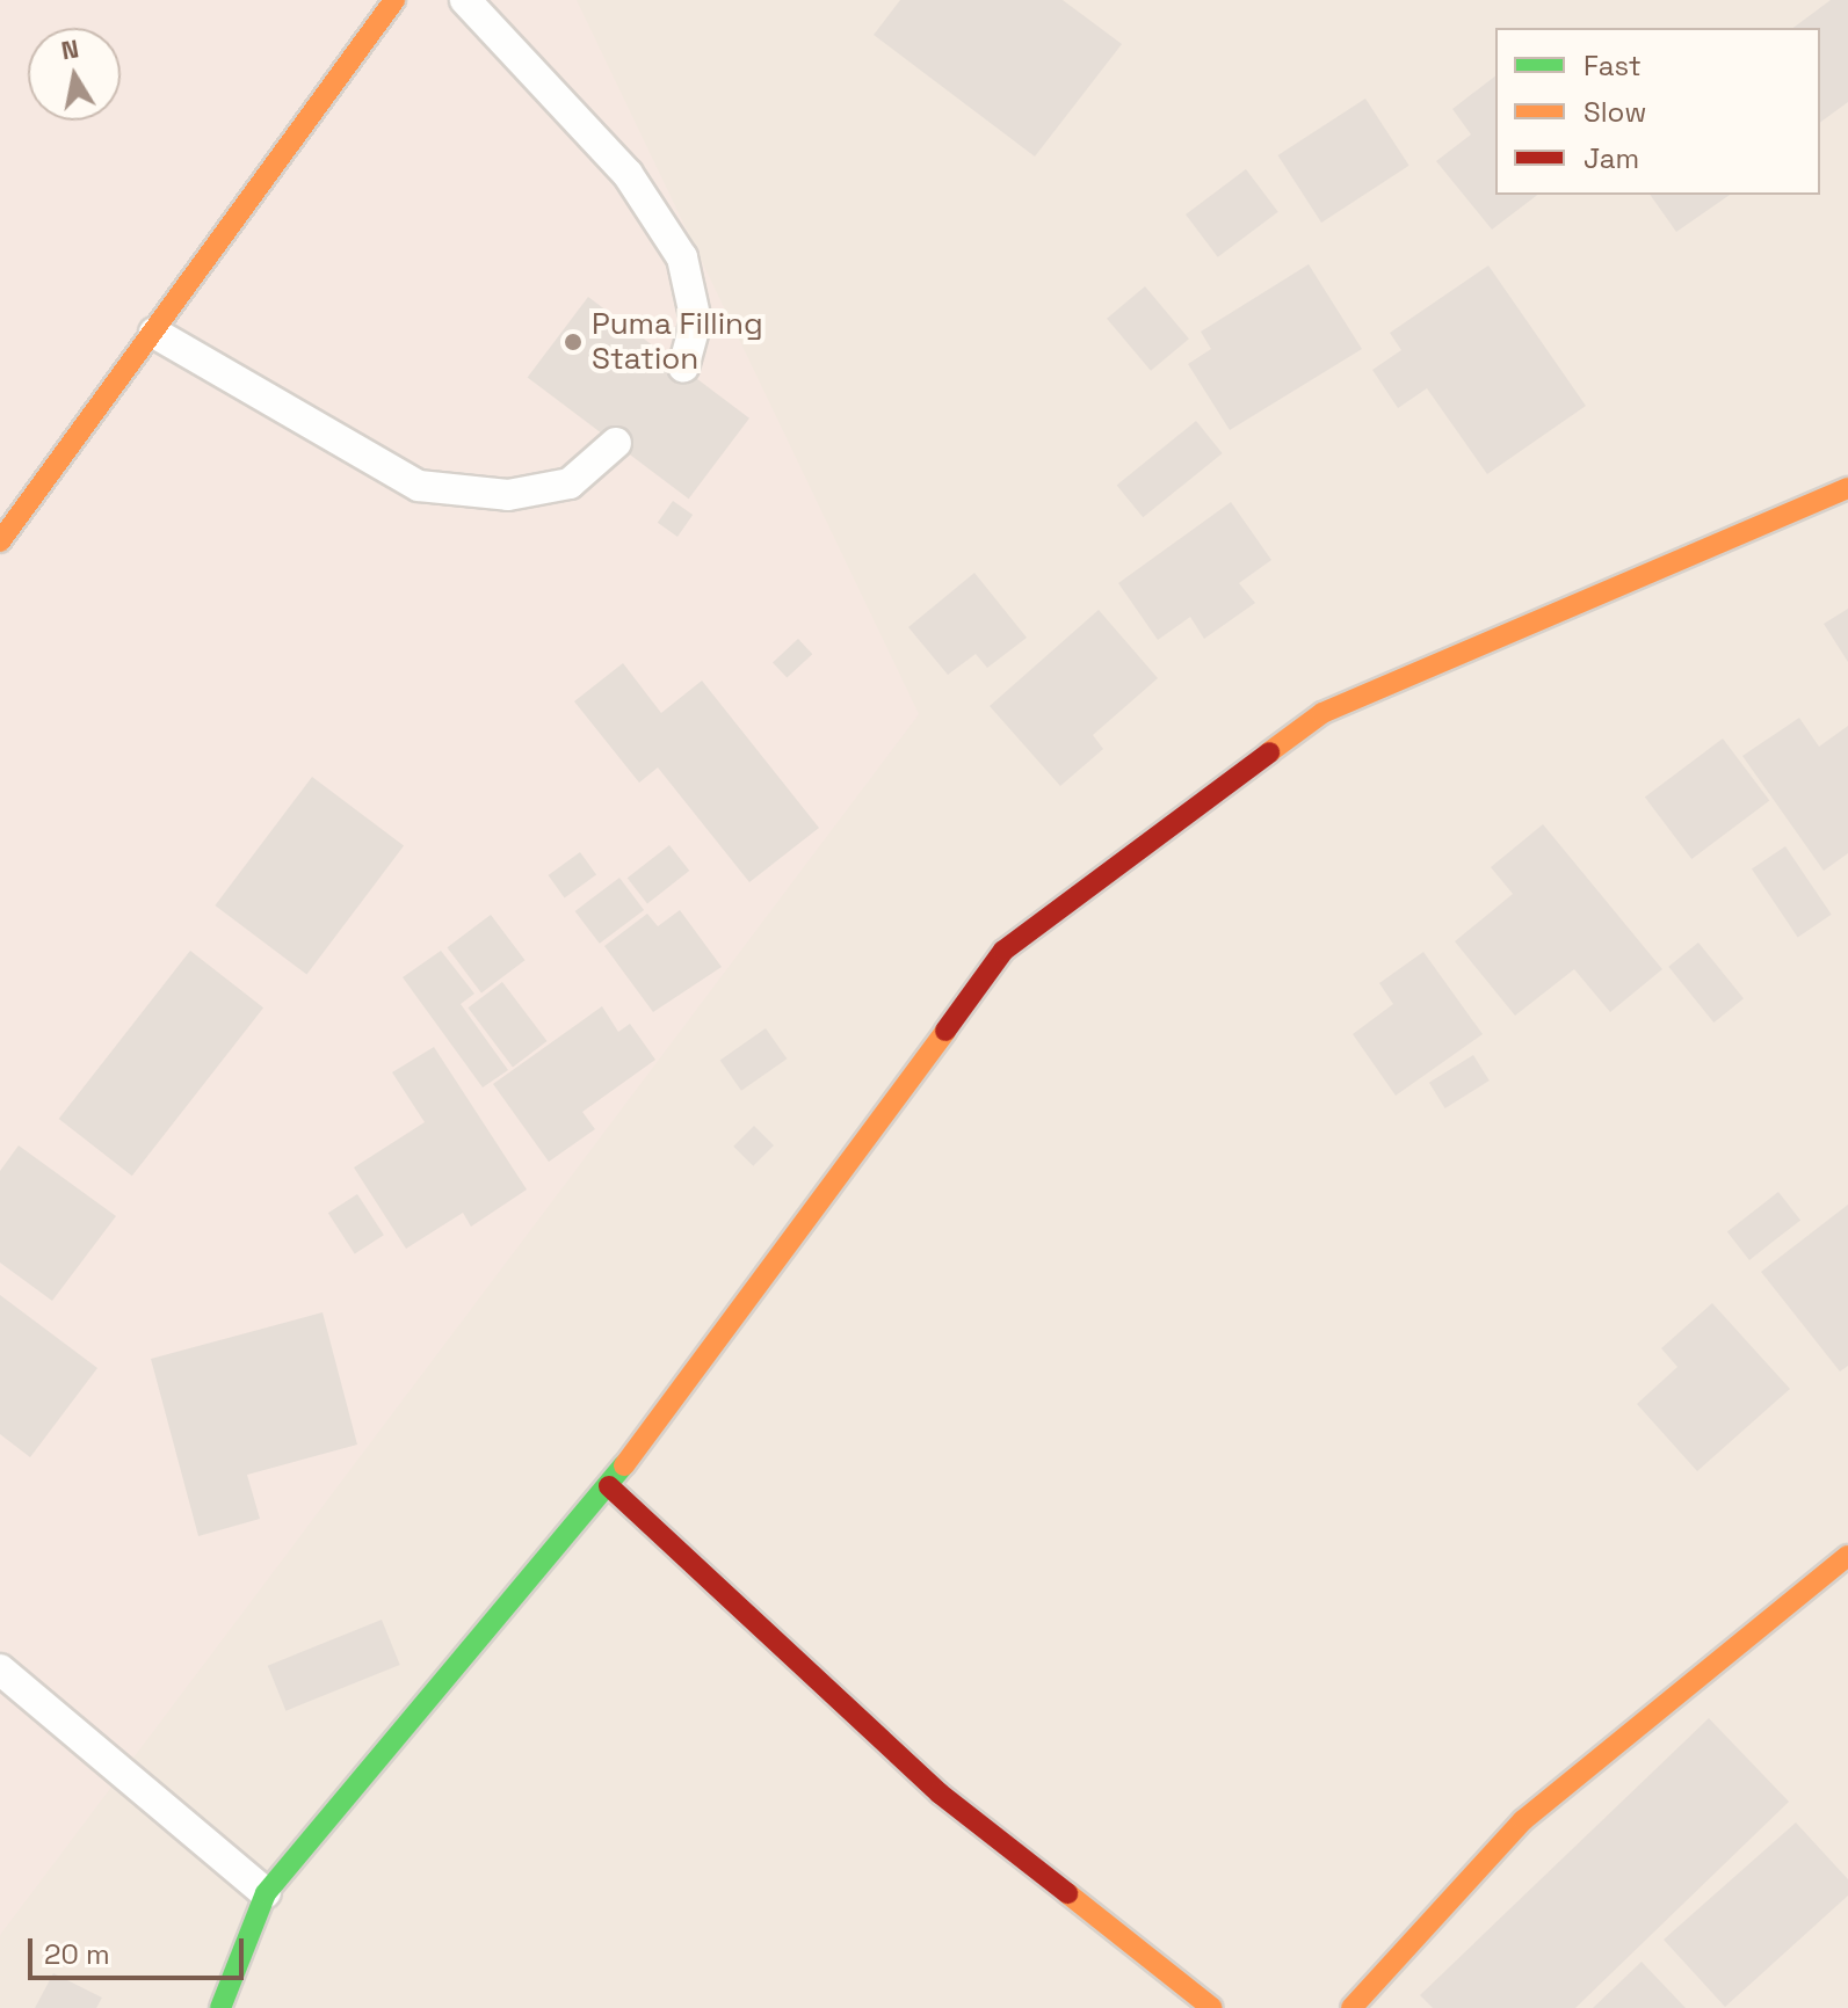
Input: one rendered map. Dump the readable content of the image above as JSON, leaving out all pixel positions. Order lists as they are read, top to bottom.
{
  "places": ["Puma Filling Station"],
  "legend": ["Fast", "Slow", "Jam"],
  "scale_bar": "20 m",
  "north": "top"
}
